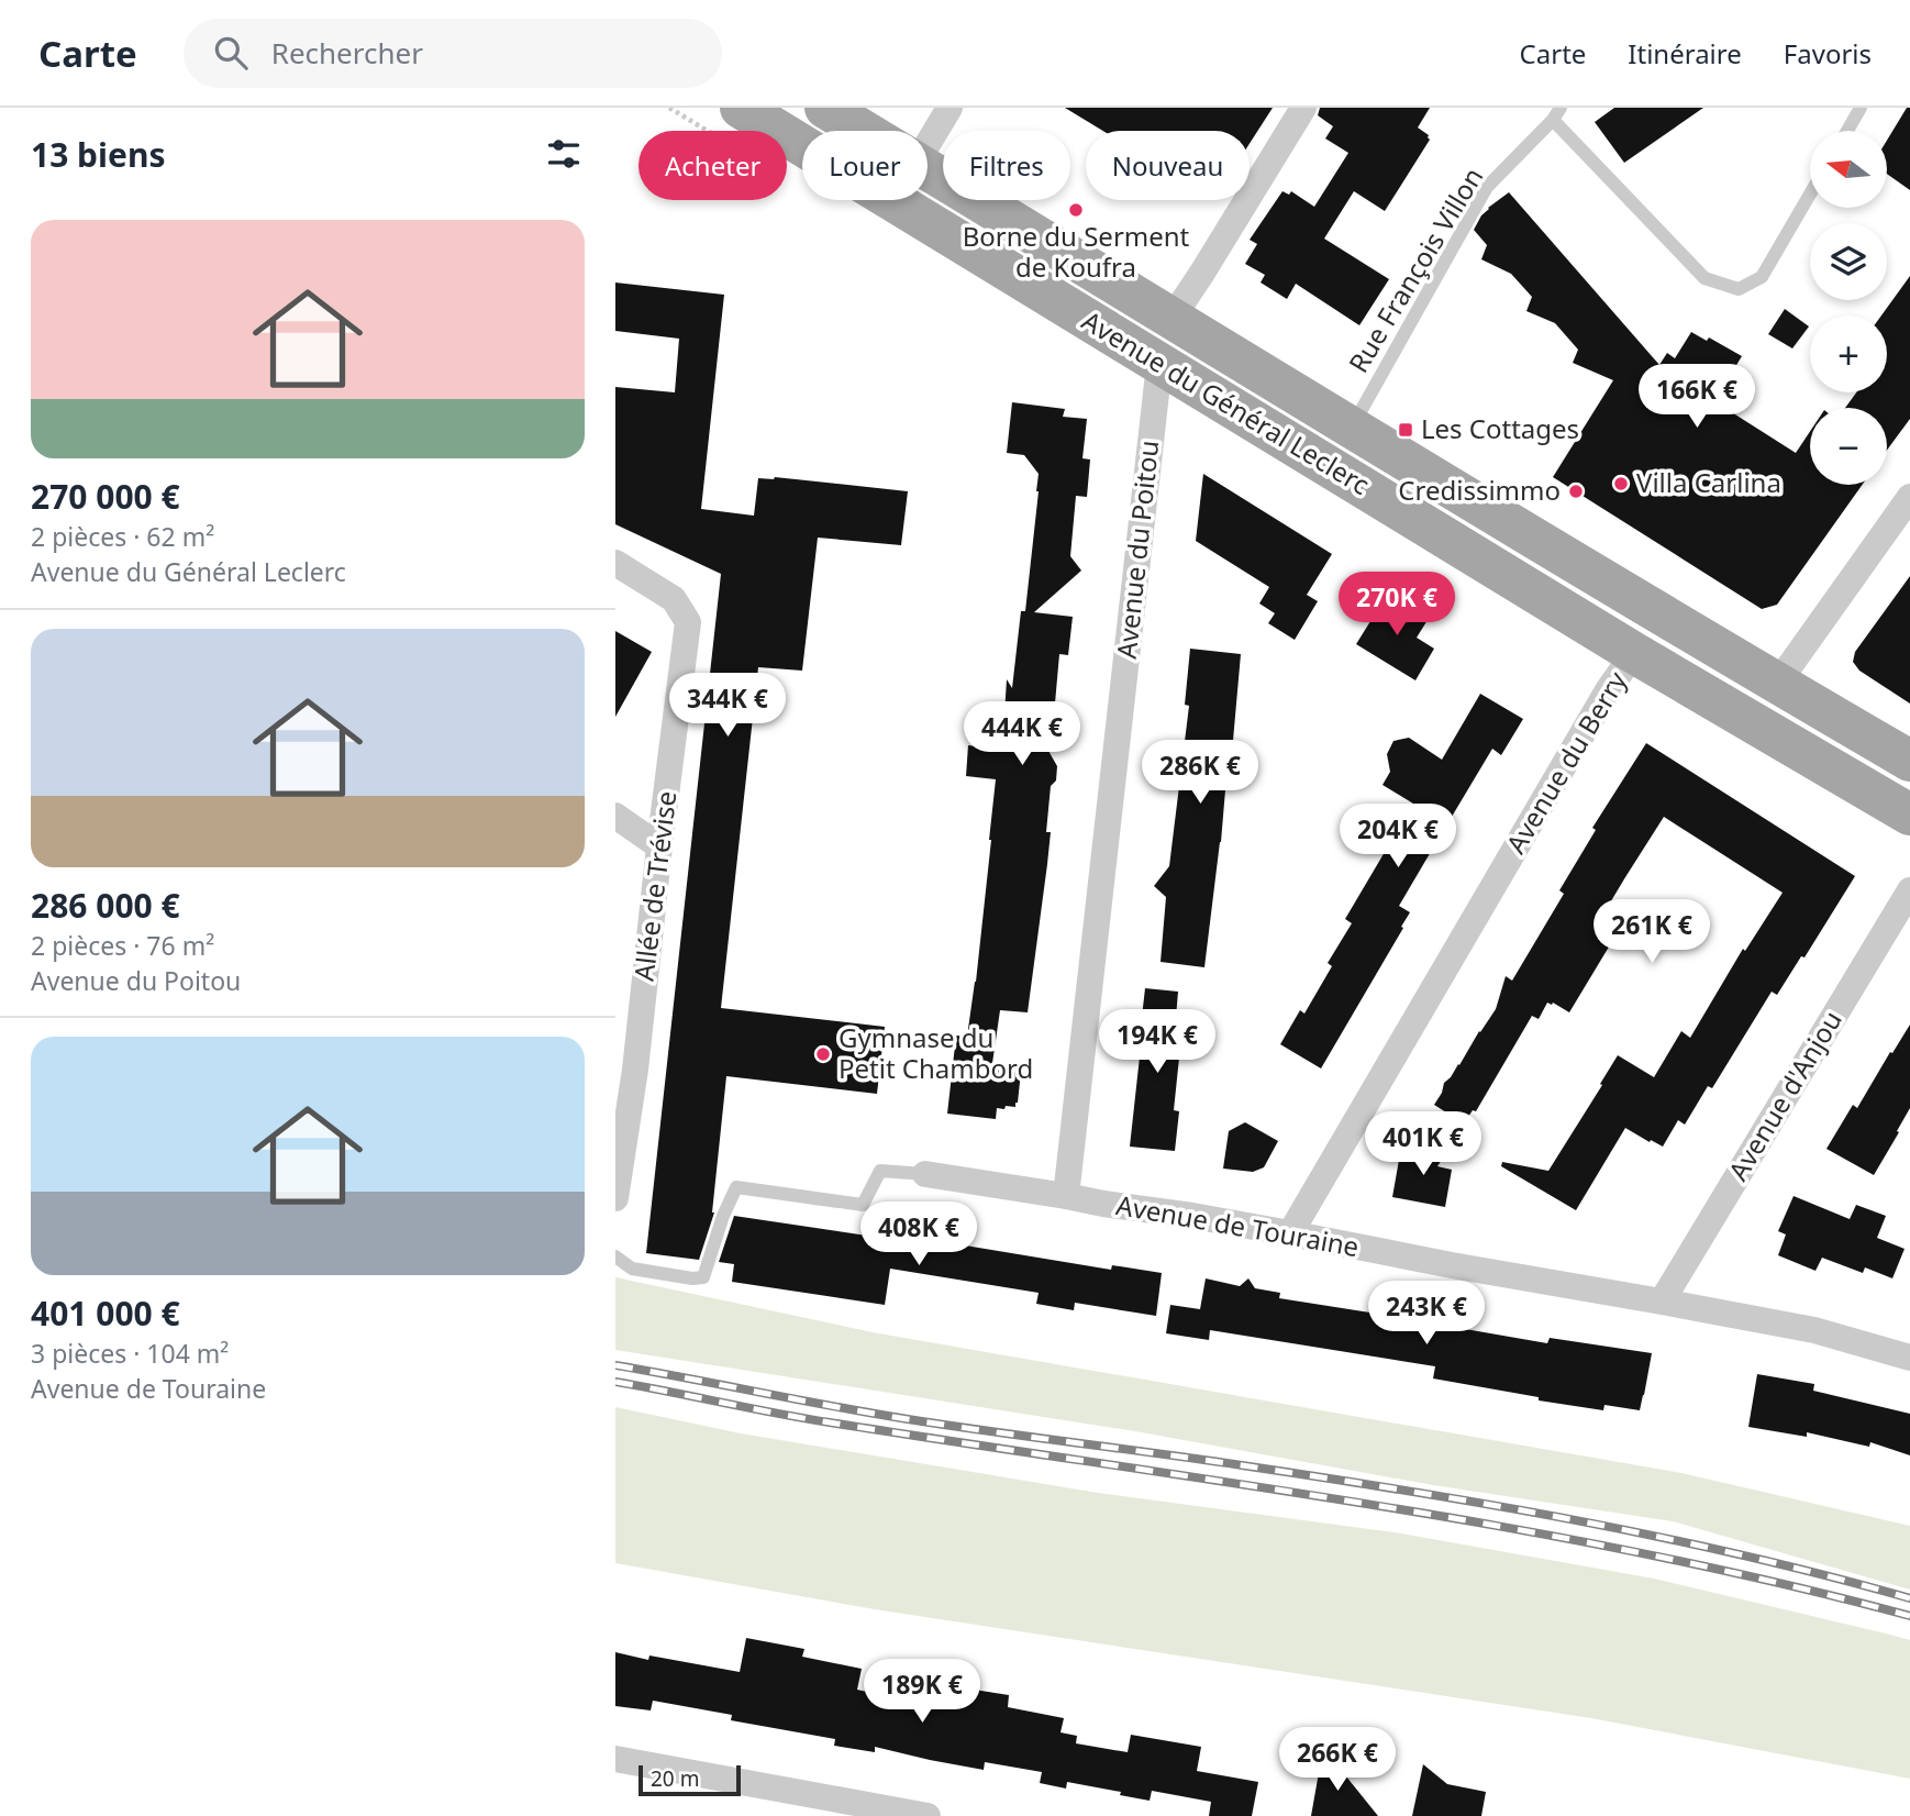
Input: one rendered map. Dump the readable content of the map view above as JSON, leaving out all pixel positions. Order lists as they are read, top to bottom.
{
  "streets": {
    "main road": ["Avenue du Général Leclerc"],
    "street": [
      "Avenue du Poitou",
      "Avenue du Berry",
      "Allée de Trévise",
      "Avenue d'Anjou",
      "Avenue de Touraine"
    ],
    "lane": ["Rue François Villon"]
  },
  "crossings": [
    ["Rue François Villon", "Avenue du Général Leclerc"],
    ["Avenue du Général Leclerc", "Avenue du Poitou"],
    ["Avenue du Général Leclerc", "Avenue du Berry"],
    ["Avenue du Poitou", "Avenue de Touraine"],
    ["Avenue du Berry", "Avenue de Touraine"],
    ["Avenue d'Anjou", "Avenue de Touraine"]
  ],
  "places": {
    "other": [
      "Borne du Serment de Koufra",
      "Villa Carlina",
      "Credissimmo",
      "Gymnase du Petit Chambord"
    ],
    "transit": ["Les Cottages"]
  },
  "scale_bar": "20 m",
  "north": "left",
  "page": {
    "header": "Carte",
    "search": "Rechercher",
    "nav": ["Carte", "Itinéraire", "Favoris"],
    "heading": "13 biens",
    "map_buttons": ["+", "−"],
    "chip": [
      "Acheter",
      "Louer",
      "Filtres",
      "Nouveau"
    ],
    "list": [
      {
        "name": "270 000 €",
        "note": "2 pièces · 62 m² · Avenue du Général Leclerc"
      },
      {
        "name": "286 000 €",
        "note": "2 pièces · 76 m² · Avenue du Poitou"
      },
      {
        "name": "401 000 €",
        "note": "3 pièces · 104 m² · Avenue de Touraine"
      }
    ],
    "price": [
      "166K €",
      "270K €",
      "344K €",
      "444K €",
      "286K €",
      "204K €",
      "261K €",
      "194K €",
      "401K €",
      "408K €",
      "243K €",
      "189K €",
      "266K €"
    ],
    "scale": "20 m"
  }
}
